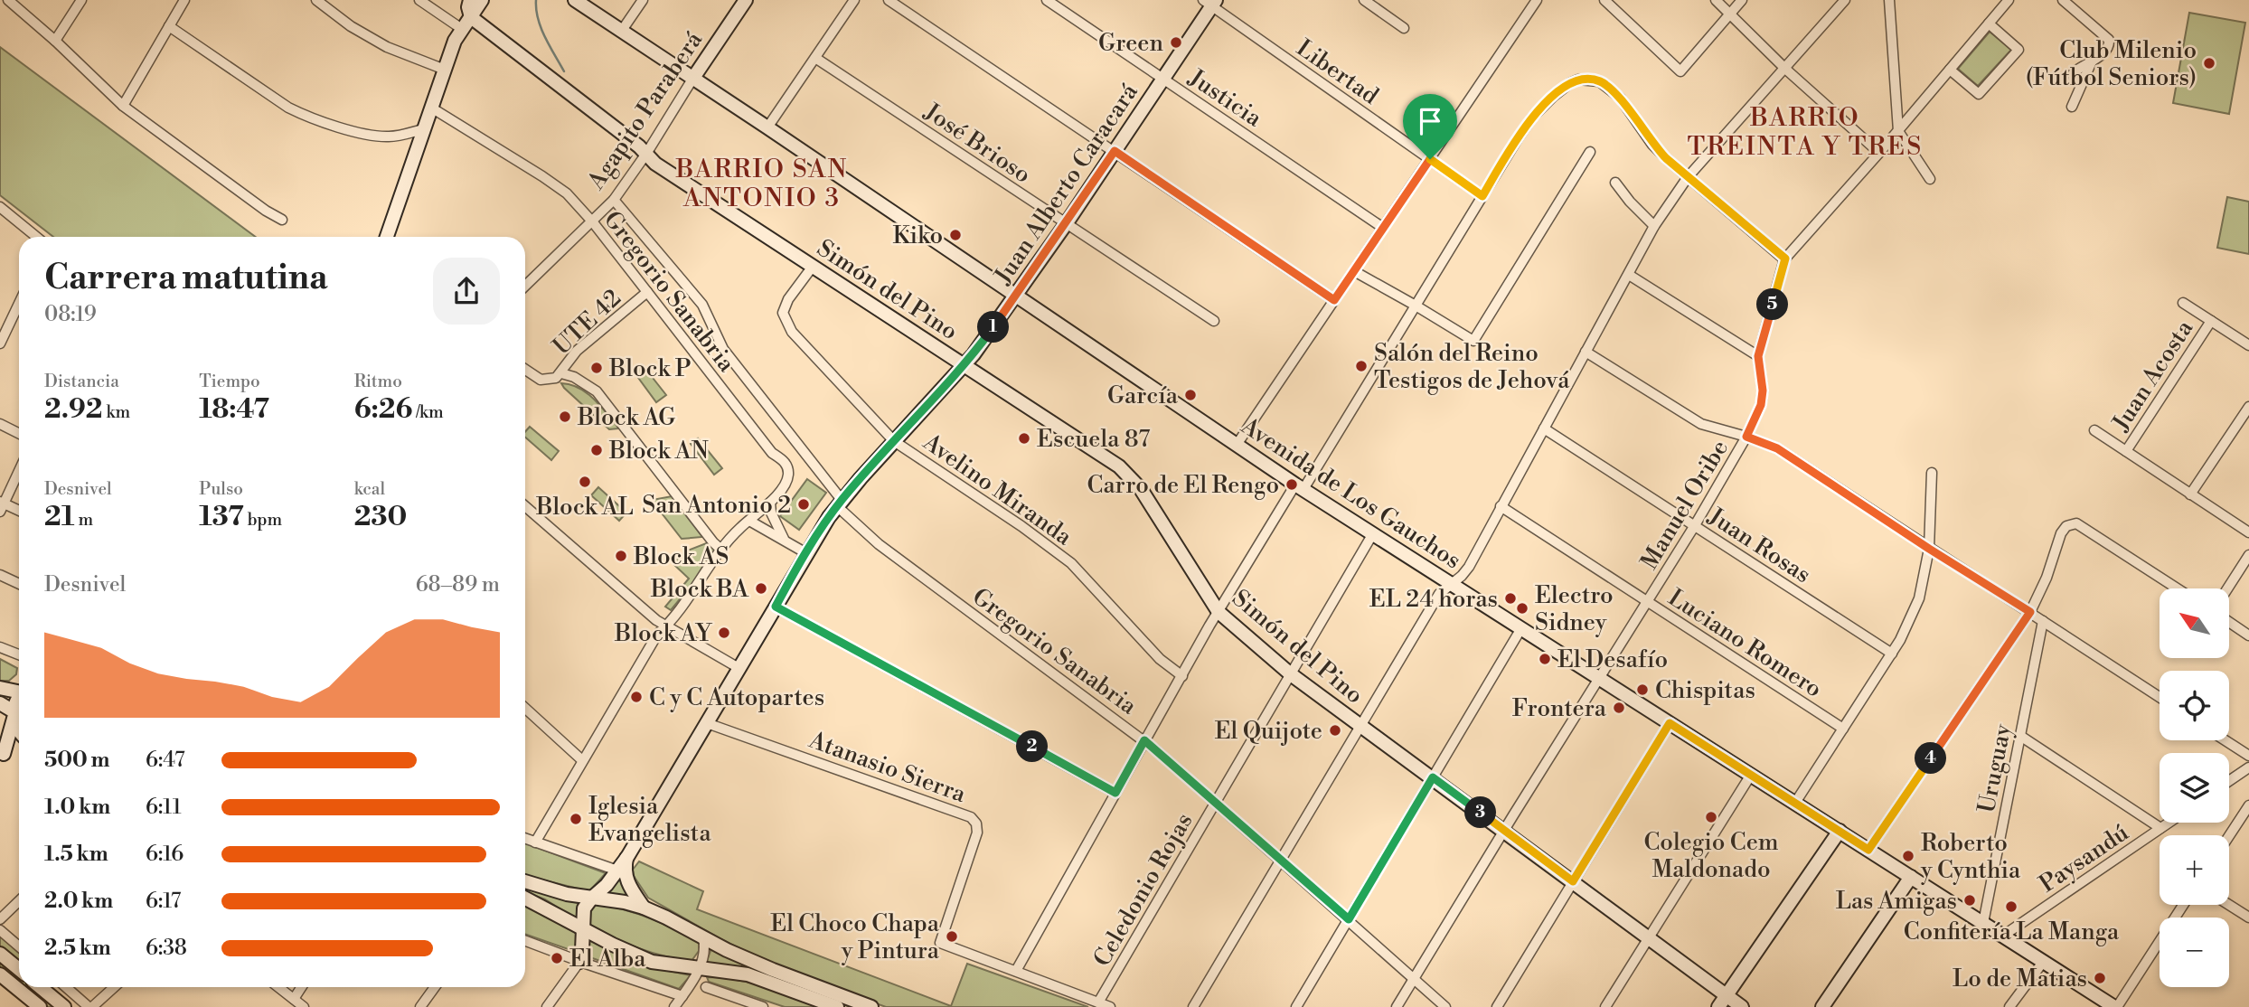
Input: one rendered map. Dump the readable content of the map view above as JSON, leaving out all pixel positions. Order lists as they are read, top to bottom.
{
  "streets": {
    "street": [
      "Libertad",
      "Justicia",
      "Agapito Paraberá",
      "José Brioso",
      "Juan Alberto Caracará",
      "Simón del Pino",
      "Gregorio Sanabria",
      "UTE 42",
      "Juan Acosta",
      "Avelino Miranda",
      "Avenida de Los Gauchos",
      "Manuel Oribe",
      "Juan Rosas",
      "Luciano Romero",
      "Atanasio Sierra",
      "Uruguay",
      "Paysandú",
      "Celedonio Rojas"
    ]
  },
  "crossings": [
    ["Libertad", "Juan Alberto Caracará"],
    ["Justicia", "Juan Alberto Caracará"],
    ["Agapito Paraberá", "Simón del Pino"],
    ["Agapito Paraberá", "Gregorio Sanabria"],
    ["Agapito Paraberá", "Avenida de Los Gauchos"],
    ["José Brioso", "Juan Alberto Caracará"],
    ["Juan Alberto Caracará", "Simón del Pino"],
    ["Juan Alberto Caracará", "Gregorio Sanabria"],
    ["Juan Alberto Caracará", "Avelino Miranda"],
    ["Juan Alberto Caracará", "Avenida de Los Gauchos"],
    ["Juan Alberto Caracará", "Atanasio Sierra"],
    ["Simón del Pino", "Avelino Miranda"],
    ["Simón del Pino", "Manuel Oribe"],
    ["Simón del Pino", "Celedonio Rojas"],
    ["Gregorio Sanabria", "UTE 42"],
    ["Gregorio Sanabria", "Manuel Oribe"],
    ["Gregorio Sanabria", "Celedonio Rojas"],
    ["Avenida de Los Gauchos", "Manuel Oribe"],
    ["Avenida de Los Gauchos", "Uruguay"],
    ["Avenida de Los Gauchos", "Paysandú"],
    ["Avenida de Los Gauchos", "Celedonio Rojas"],
    ["Manuel Oribe", "Juan Rosas"],
    ["Manuel Oribe", "Luciano Romero"],
    ["Atanasio Sierra", "Celedonio Rojas"]
  ],
  "districts": ["BARRIO TREINTA Y TRES", "BARRIO SAN ANTONIO 3"],
  "places": [
    "Green",
    "Club Milenio (Fútbol Seniors)",
    "Kiko",
    "Salón del Reino Testigos de Jehová",
    "Block P",
    "García",
    "Block AG",
    "Escuela 87",
    "Block AN",
    "Block AL",
    "Carro de El Rengo",
    "San Antonio 2",
    "Block AS",
    "Block BA",
    "EL 24 horas",
    "Electro Sidney",
    "Block AY",
    "El Desafío",
    "Chispitas",
    "C y C Autopartes",
    "Frontera",
    "El Quijote",
    "Colegio Cem Maldonado",
    "Iglesia Evangelista",
    "Roberto y Cynthia",
    "Las Amigas",
    "Confitería La Manga",
    "El Choco Chapa y Pintura",
    "El Alba",
    "Lo de Matias"
  ],
  "north": "top left",
  "page": {
    "heading": ["Carrera matutina", "08:19"],
    "pins": [
      "5",
      "1",
      "2",
      "4",
      "3"
    ],
    "stats": [
      ["Distancia", "2.92 km"],
      ["Tiempo", "18:47"],
      ["Ritmo", "6:26 /km"],
      ["Desnivel", "21 m"],
      ["Pulso", "137 bpm"],
      ["kcal", "230"]
    ],
    "chart": ["Desnivel", "68–89 m"],
    "map_buttons": ["+", "−"],
    "list": [
      {
        "name": "500 m",
        "note": "6:47"
      },
      {
        "name": "1.0 km",
        "note": "6:11"
      },
      {
        "name": "1.5 km",
        "note": "6:16"
      },
      {
        "name": "2.0 km",
        "note": "6:17"
      },
      {
        "name": "2.5 km",
        "note": "6:38"
      }
    ]
  }
}
